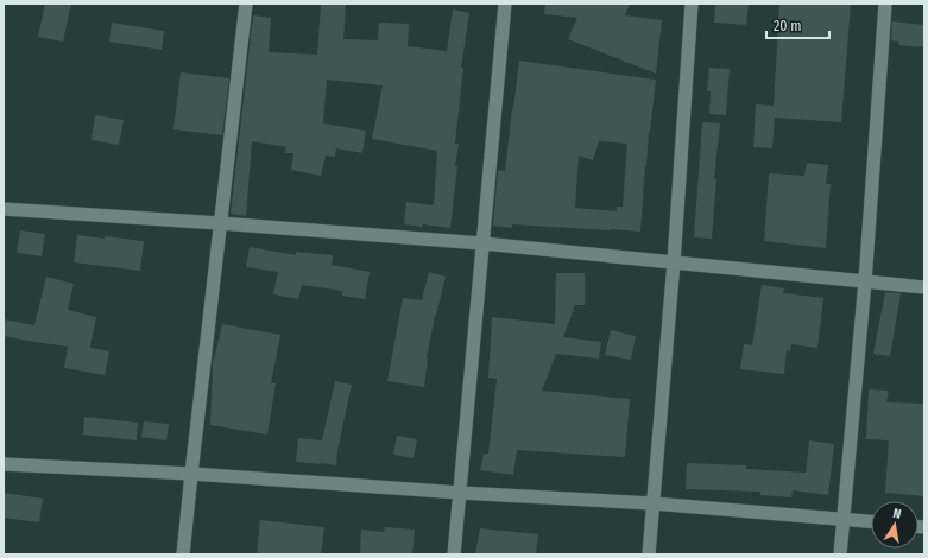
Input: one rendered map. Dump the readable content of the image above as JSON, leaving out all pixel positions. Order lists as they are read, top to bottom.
{
  "scale_bar": "20 m",
  "north": "top"
}
